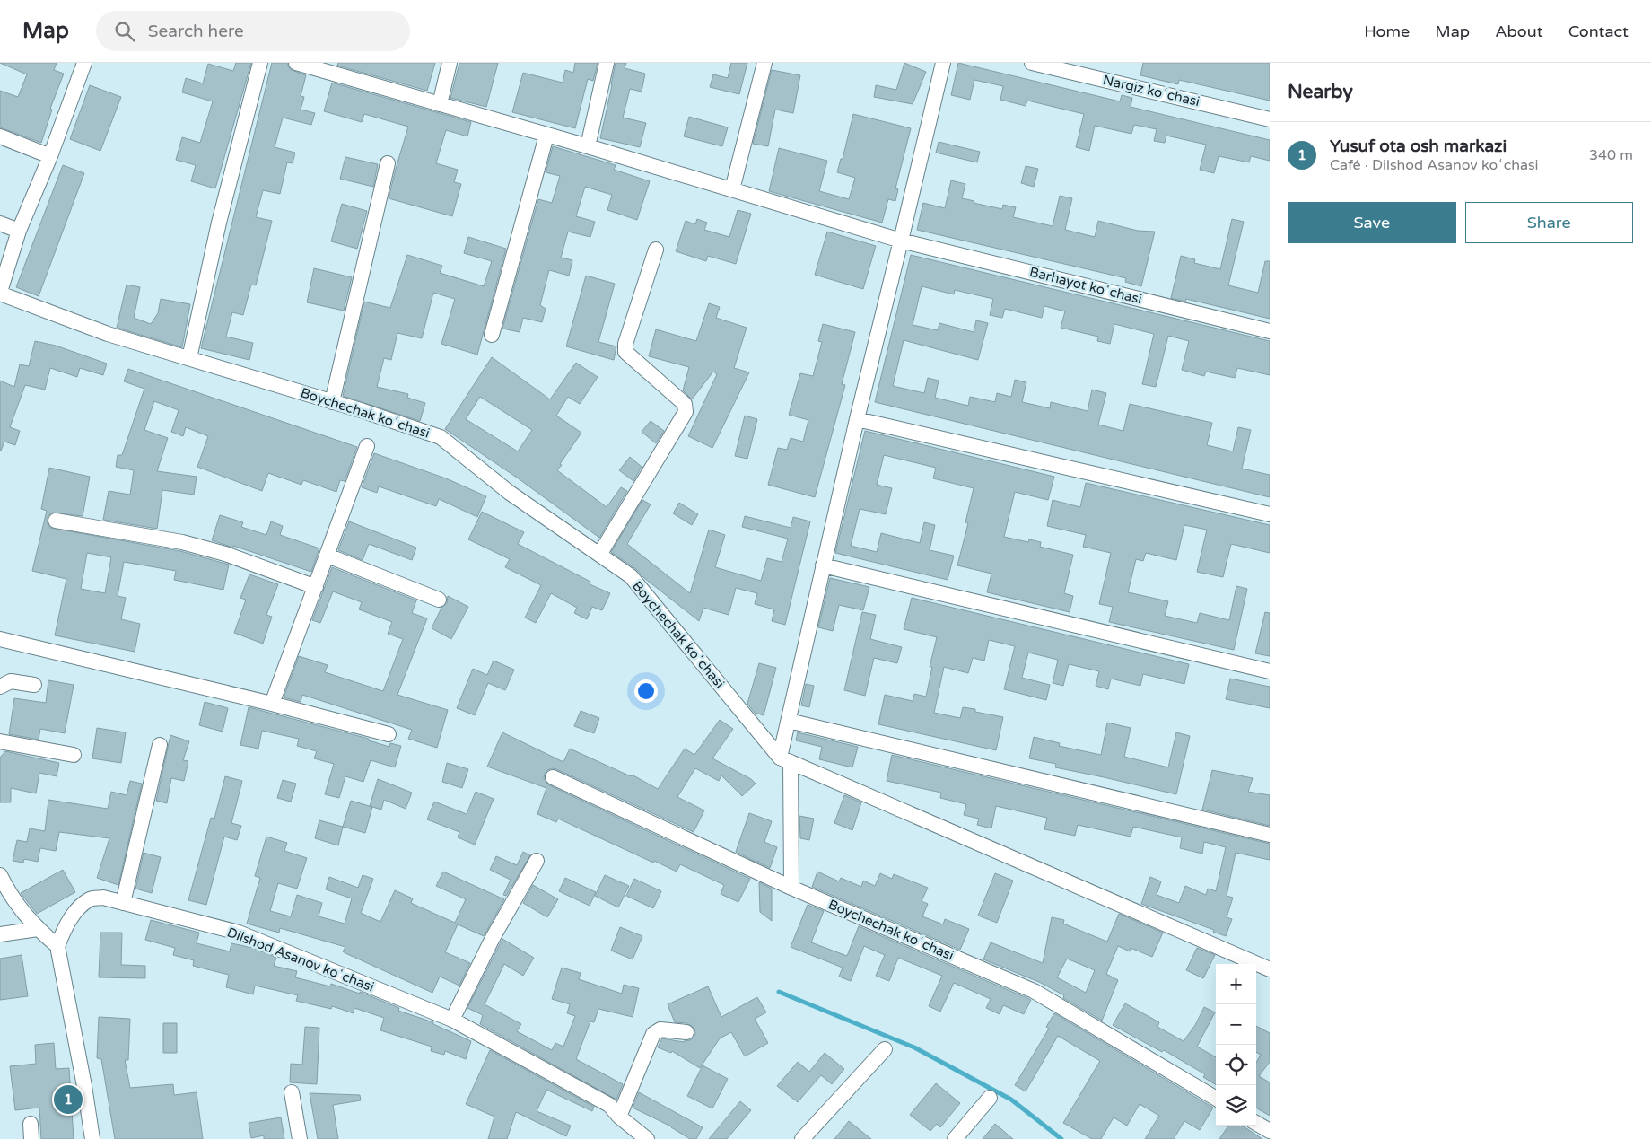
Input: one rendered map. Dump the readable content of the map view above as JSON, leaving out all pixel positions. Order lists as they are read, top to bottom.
{
  "streets": {
    "street": [
      "Nargiz koʻchasi",
      "Barhayot koʻchasi",
      "Boychechak koʻchasi",
      "Dilshod Asanov koʻchasi"
    ]
  },
  "page": {
    "header": "Map",
    "search": "Search here",
    "nav": [
      "Home",
      "Map",
      "About",
      "Contact"
    ],
    "heading": "Nearby",
    "list": [
      {
        "mark": "1",
        "name": "Yusuf ota osh markazi",
        "note": "Café · Dilshod Asanov koʻchasi",
        "value": "340 m"
      }
    ],
    "buttons": ["Save", "Share"],
    "map_buttons": ["+", "−"],
    "pins": "1"
  }
}
